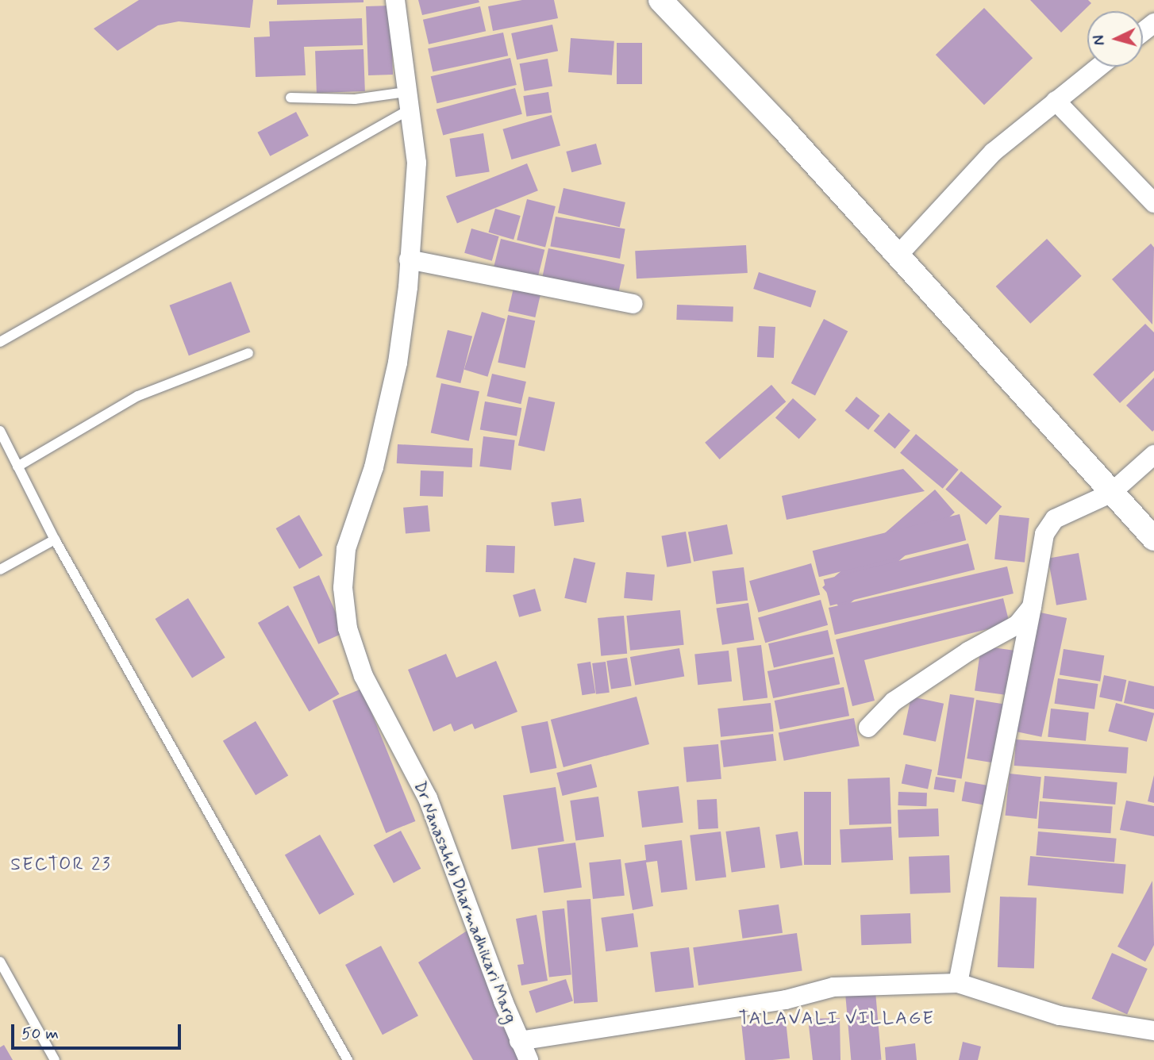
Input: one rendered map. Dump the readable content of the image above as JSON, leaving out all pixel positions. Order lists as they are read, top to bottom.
{
  "streets": {
    "street": ["Dr Nanasaheb Dharmadhikari Marg"]
  },
  "districts": ["SECTOR 23", "TALAVALI VILLAGE"],
  "scale_bar": "50 m",
  "north": "left"
}
